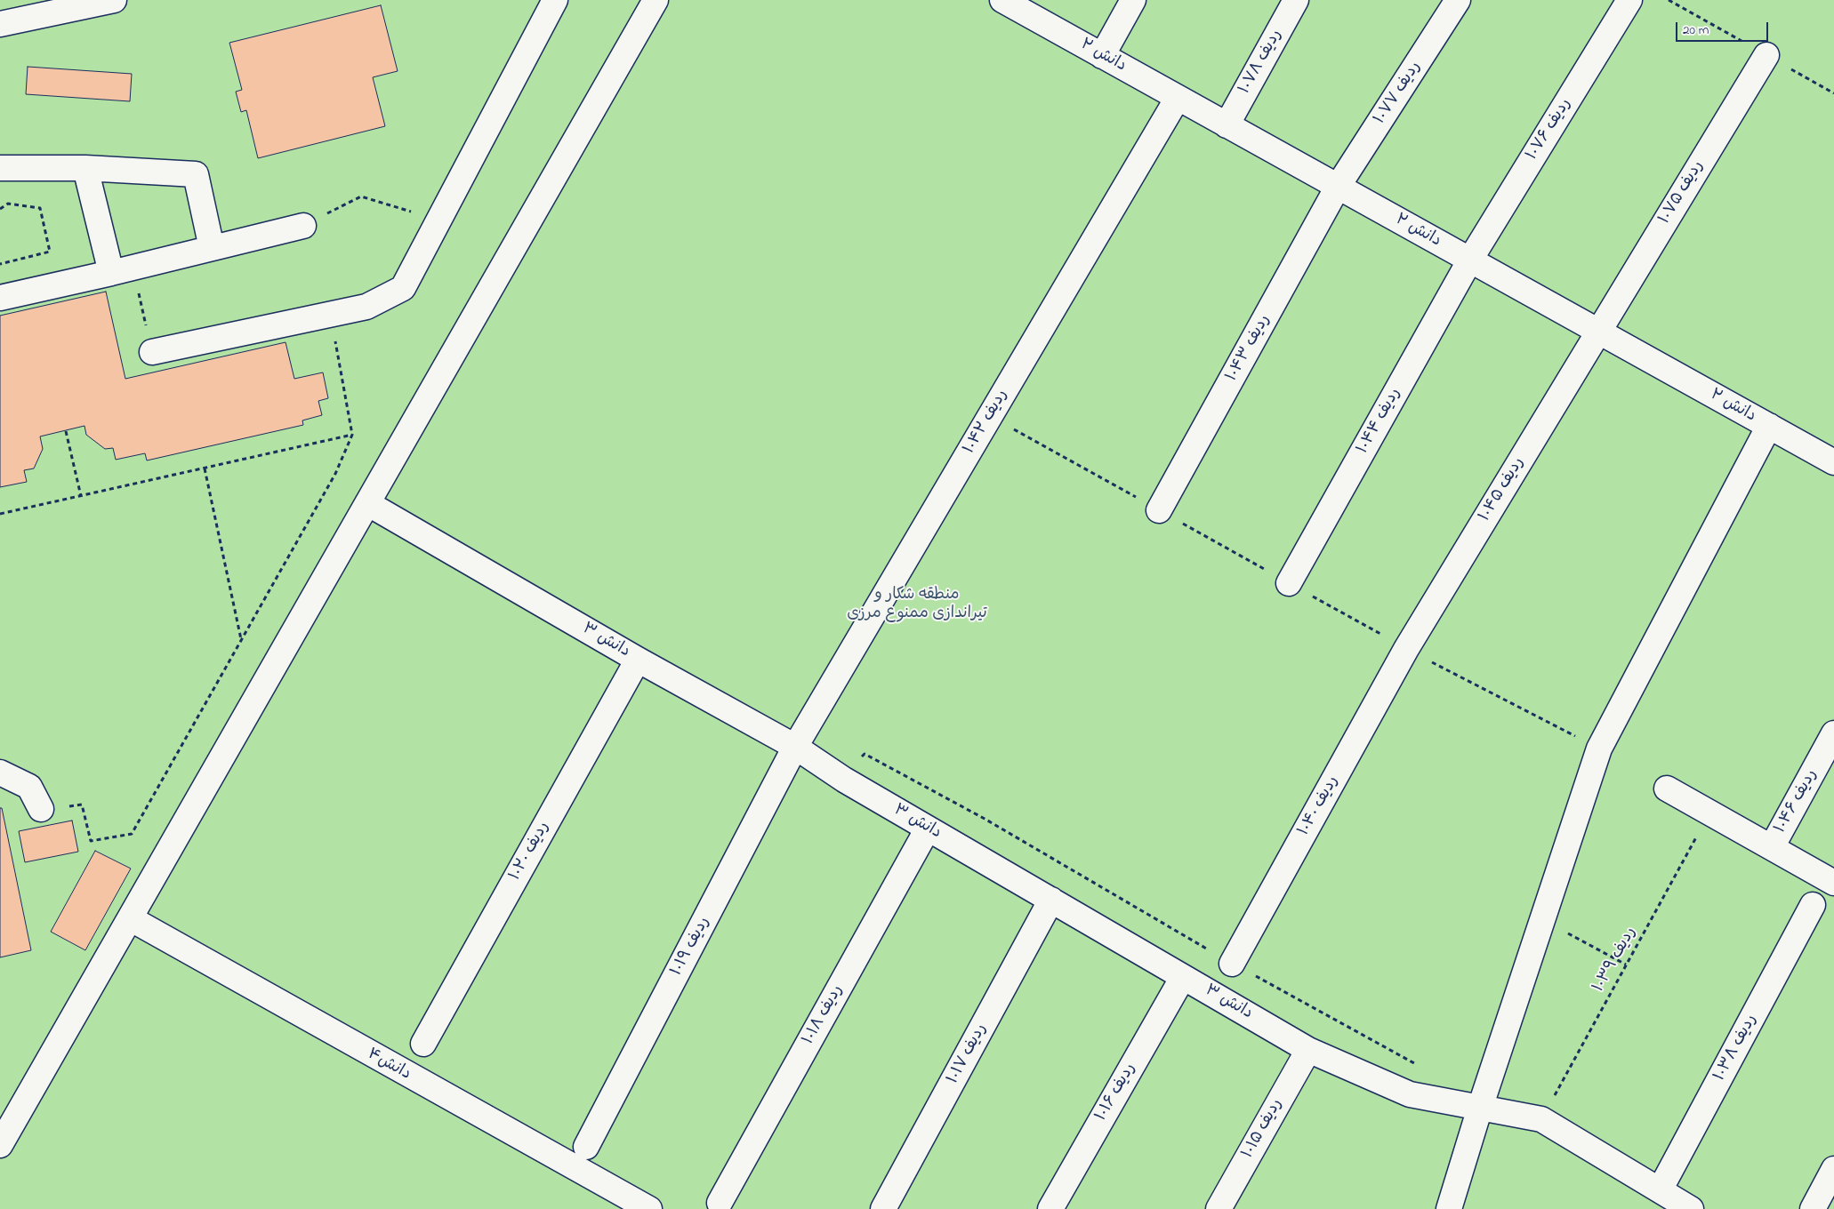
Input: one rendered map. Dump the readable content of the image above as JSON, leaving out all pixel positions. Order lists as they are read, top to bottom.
{
  "streets": {
    "street": [
      "دانش ۲",
      "ردیف ۱۰۷۸",
      "ردیف ۱۰۷۷",
      "ردیف ۱۰۷۶",
      "ردیف ۱۰۷۵",
      "ردیف ۱۰۴۳",
      "ردیف ۱۰۴۴",
      "ردیف ۱۰۴۲",
      "ردیف ۱۰۴۵",
      "دانش ۳",
      "ردیف ۱۰۴۶",
      "ردیف ۱۰۴۰",
      "ردیف ۱۰۲۰",
      "ردیف ۱۰۱۹",
      "ردیف ۱۰۱۸",
      "ردیف ۱۰۳۸",
      "ردیف ۱۰۱۷",
      "دانش۴",
      "ردیف ۱۰۱۶",
      "ردیف ۱۰۱۵"
    ],
    "path": ["ردیف ۱۰۳۹"]
  },
  "crossings": [
    ["دانش ۲", "ردیف ۱۰۷۸"],
    ["دانش ۲", "ردیف ۱۰۷۷"],
    ["دانش ۲", "ردیف ۱۰۷۶"],
    ["دانش ۲", "ردیف ۱۰۷۵"],
    ["دانش ۲", "ردیف ۱۰۴۳"],
    ["دانش ۲", "ردیف ۱۰۴۴"],
    ["دانش ۲", "ردیف ۱۰۴۲"],
    ["دانش ۲", "ردیف ۱۰۴۵"],
    ["ردیف ۱۰۷۷", "ردیف ۱۰۴۳"],
    ["ردیف ۱۰۷۶", "ردیف ۱۰۴۴"],
    ["ردیف ۱۰۷۵", "ردیف ۱۰۴۵"],
    ["ردیف ۱۰۴۲", "دانش ۳"],
    ["ردیف ۱۰۴۲", "ردیف ۱۰۱۹"],
    ["ردیف ۱۰۴۵", "ردیف ۱۰۴۰"],
    ["دانش ۳", "ردیف ۱۰۲۰"],
    ["دانش ۳", "ردیف ۱۰۱۹"],
    ["دانش ۳", "ردیف ۱۰۳۹"],
    ["دانش ۳", "ردیف ۱۰۱۸"],
    ["دانش ۳", "ردیف ۱۰۱۷"],
    ["دانش ۳", "ردیف ۱۰۱۶"],
    ["دانش ۳", "ردیف ۱۰۱۵"]
  ],
  "parks": ["منطقه شکار و تیراندازی ممنوع مرزی"],
  "scale_bar": "20 m"
}
